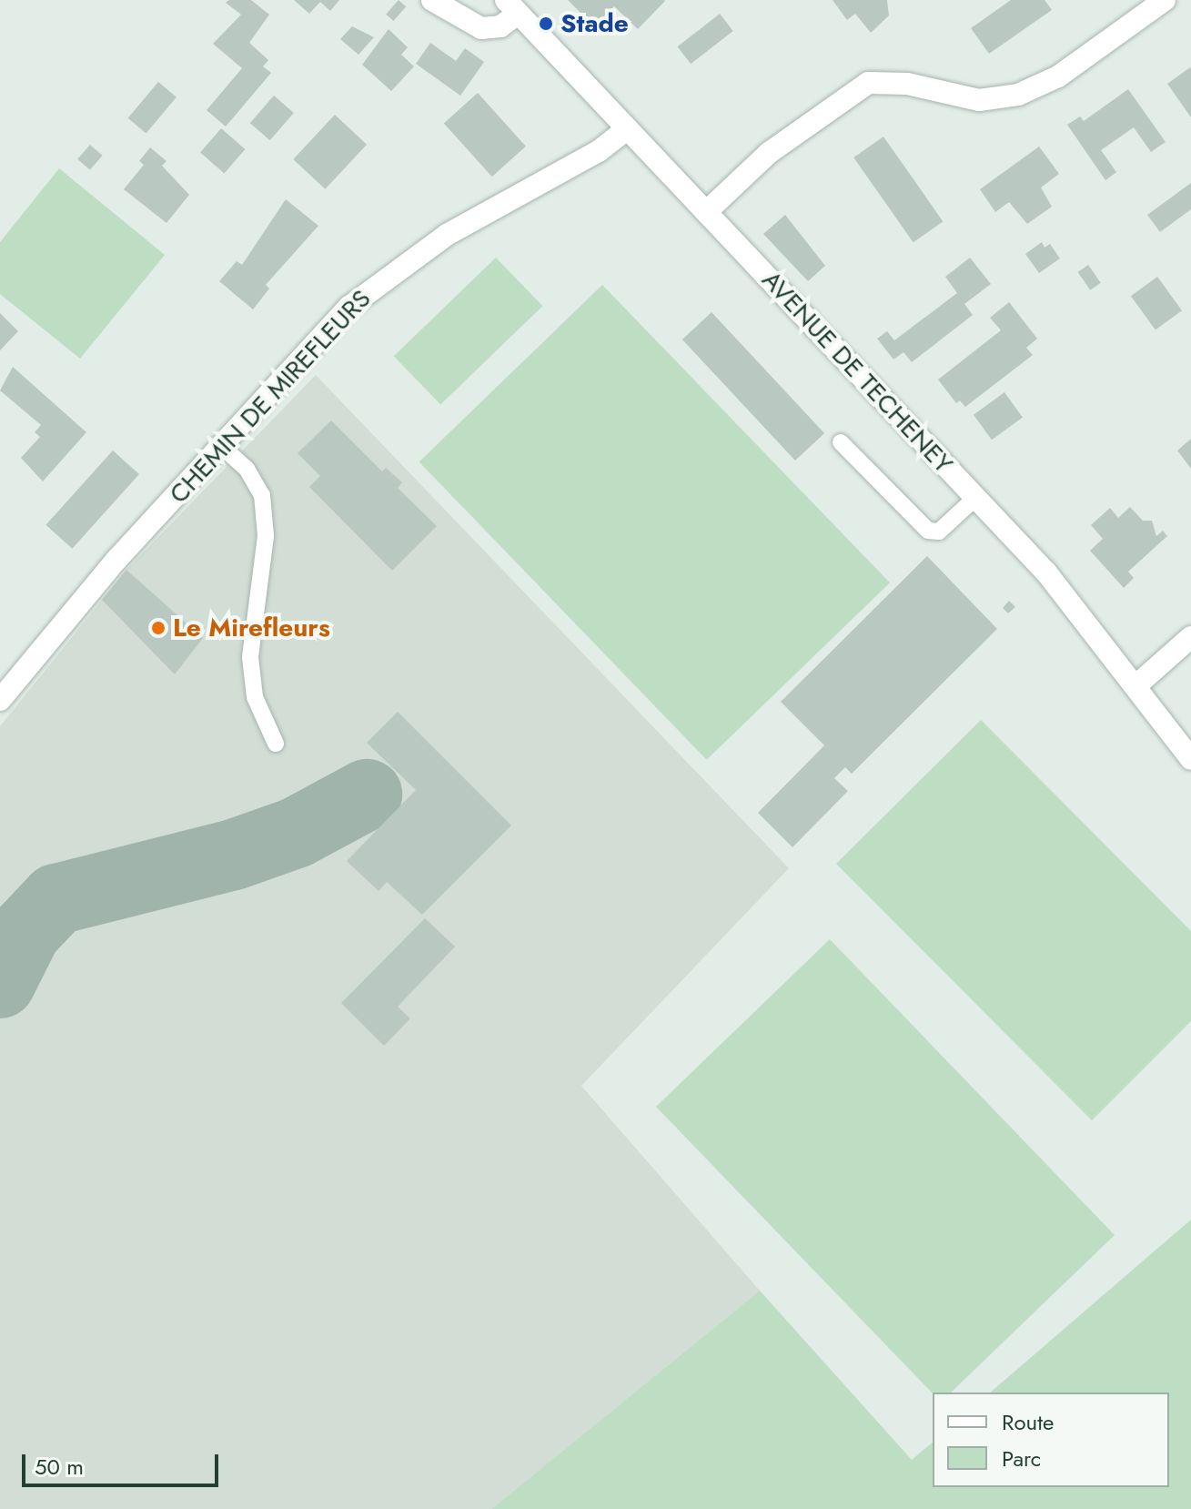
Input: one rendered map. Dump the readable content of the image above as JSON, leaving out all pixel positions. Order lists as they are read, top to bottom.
{
  "streets": {
    "street": ["AVENUE DE TECHENEY", "CHEMIN DE MIREFLEURS"]
  },
  "crossings": [
    ["AVENUE DE TECHENEY", "CHEMIN DE MIREFLEURS"]
  ],
  "places": ["Stade", "Le Mirefleurs"],
  "legend": ["Route", "Parc"],
  "scale_bar": "50 m"
}
